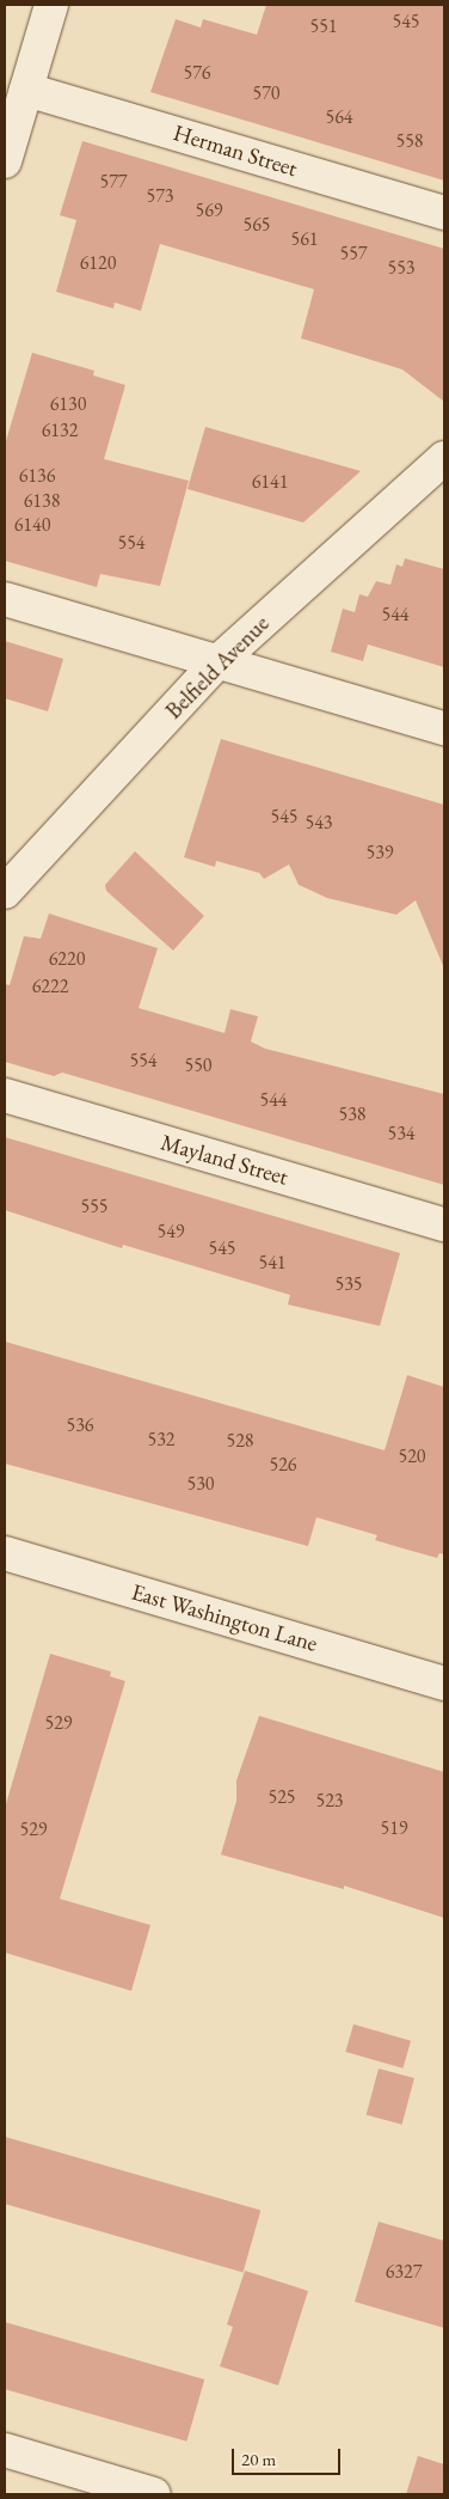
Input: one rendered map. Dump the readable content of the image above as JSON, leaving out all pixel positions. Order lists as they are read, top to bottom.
{
  "streets": {
    "street": [
      "Herman Street",
      "Belfield Avenue",
      "Mayland Street",
      "East Washington Lane"
    ]
  },
  "house_numbers": [
    "545",
    "551",
    "576",
    "570",
    "564",
    "558",
    "577",
    "573",
    "569",
    "565",
    "561",
    "557",
    "6120",
    "553",
    "6130",
    "6132",
    "6136",
    "6141",
    "6138",
    "6140",
    "554",
    "544",
    "545",
    "543",
    "539",
    "6220",
    "6222",
    "554",
    "550",
    "544",
    "538",
    "534",
    "555",
    "549",
    "545",
    "541",
    "535",
    "536",
    "532",
    "528",
    "520",
    "526",
    "530",
    "529",
    "525",
    "523",
    "519",
    "529",
    "6327"
  ],
  "scale_bar": "20 m"
}
